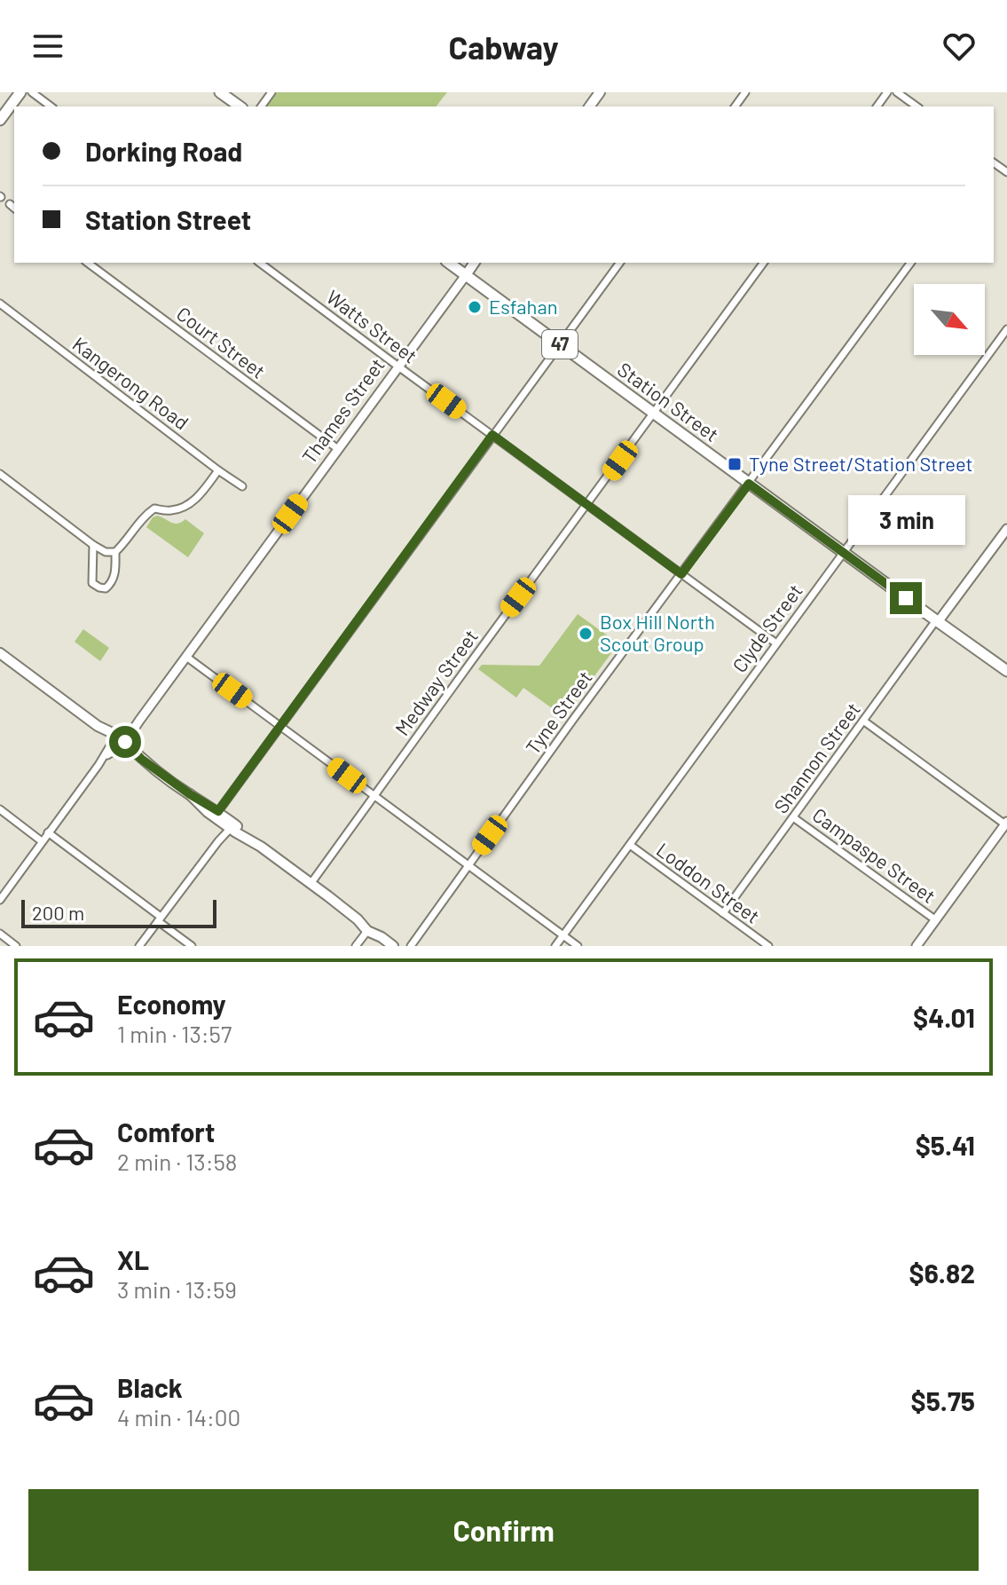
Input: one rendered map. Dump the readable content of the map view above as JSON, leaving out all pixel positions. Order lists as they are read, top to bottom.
{
  "streets": {
    "main road": ["47", "Station Street", "Thames Street"],
    "street": [
      "Watts Street",
      "Court Street",
      "Kangerong Road",
      "Clyde Street",
      "Medway Street",
      "Tyne Street",
      "Shannon Street",
      "Campaspe Street",
      "Loddon Street"
    ]
  },
  "crossings": [
    ["Watts Street", "Thames Street"],
    ["Watts Street", "Clyde Street"],
    ["Watts Street", "Medway Street"],
    ["Watts Street", "Tyne Street"],
    ["Court Street", "Thames Street"],
    ["Station Street", "Thames Street"],
    ["Station Street", "Clyde Street"],
    ["Station Street", "Medway Street"],
    ["Station Street", "Tyne Street"],
    ["Station Street", "Shannon Street"],
    ["Clyde Street", "Loddon Street"],
    ["Shannon Street", "Campaspe Street"],
    ["Shannon Street", "Loddon Street"]
  ],
  "places": {
    "other": ["Esfahan", "Box Hill North Scout Group"],
    "transit": ["Tyne Street/Station Street"]
  },
  "scale_bar": "200 m",
  "north": "bottom right",
  "page": {
    "header": "Cabway",
    "banner": ["Dorking Road", "Station Street"],
    "bubble": "3 min",
    "scale": "200 m",
    "list": [
      {
        "name": "Economy",
        "note": "1 min · 13:57",
        "value": "$4.01"
      },
      {
        "name": "Comfort",
        "note": "2 min · 13:58",
        "value": "$5.41"
      },
      {
        "name": "XL",
        "note": "3 min · 13:59",
        "value": "$6.82"
      },
      {
        "name": "Black",
        "note": "4 min · 14:00",
        "value": "$5.75"
      }
    ],
    "buttons": "Confirm"
  }
}
